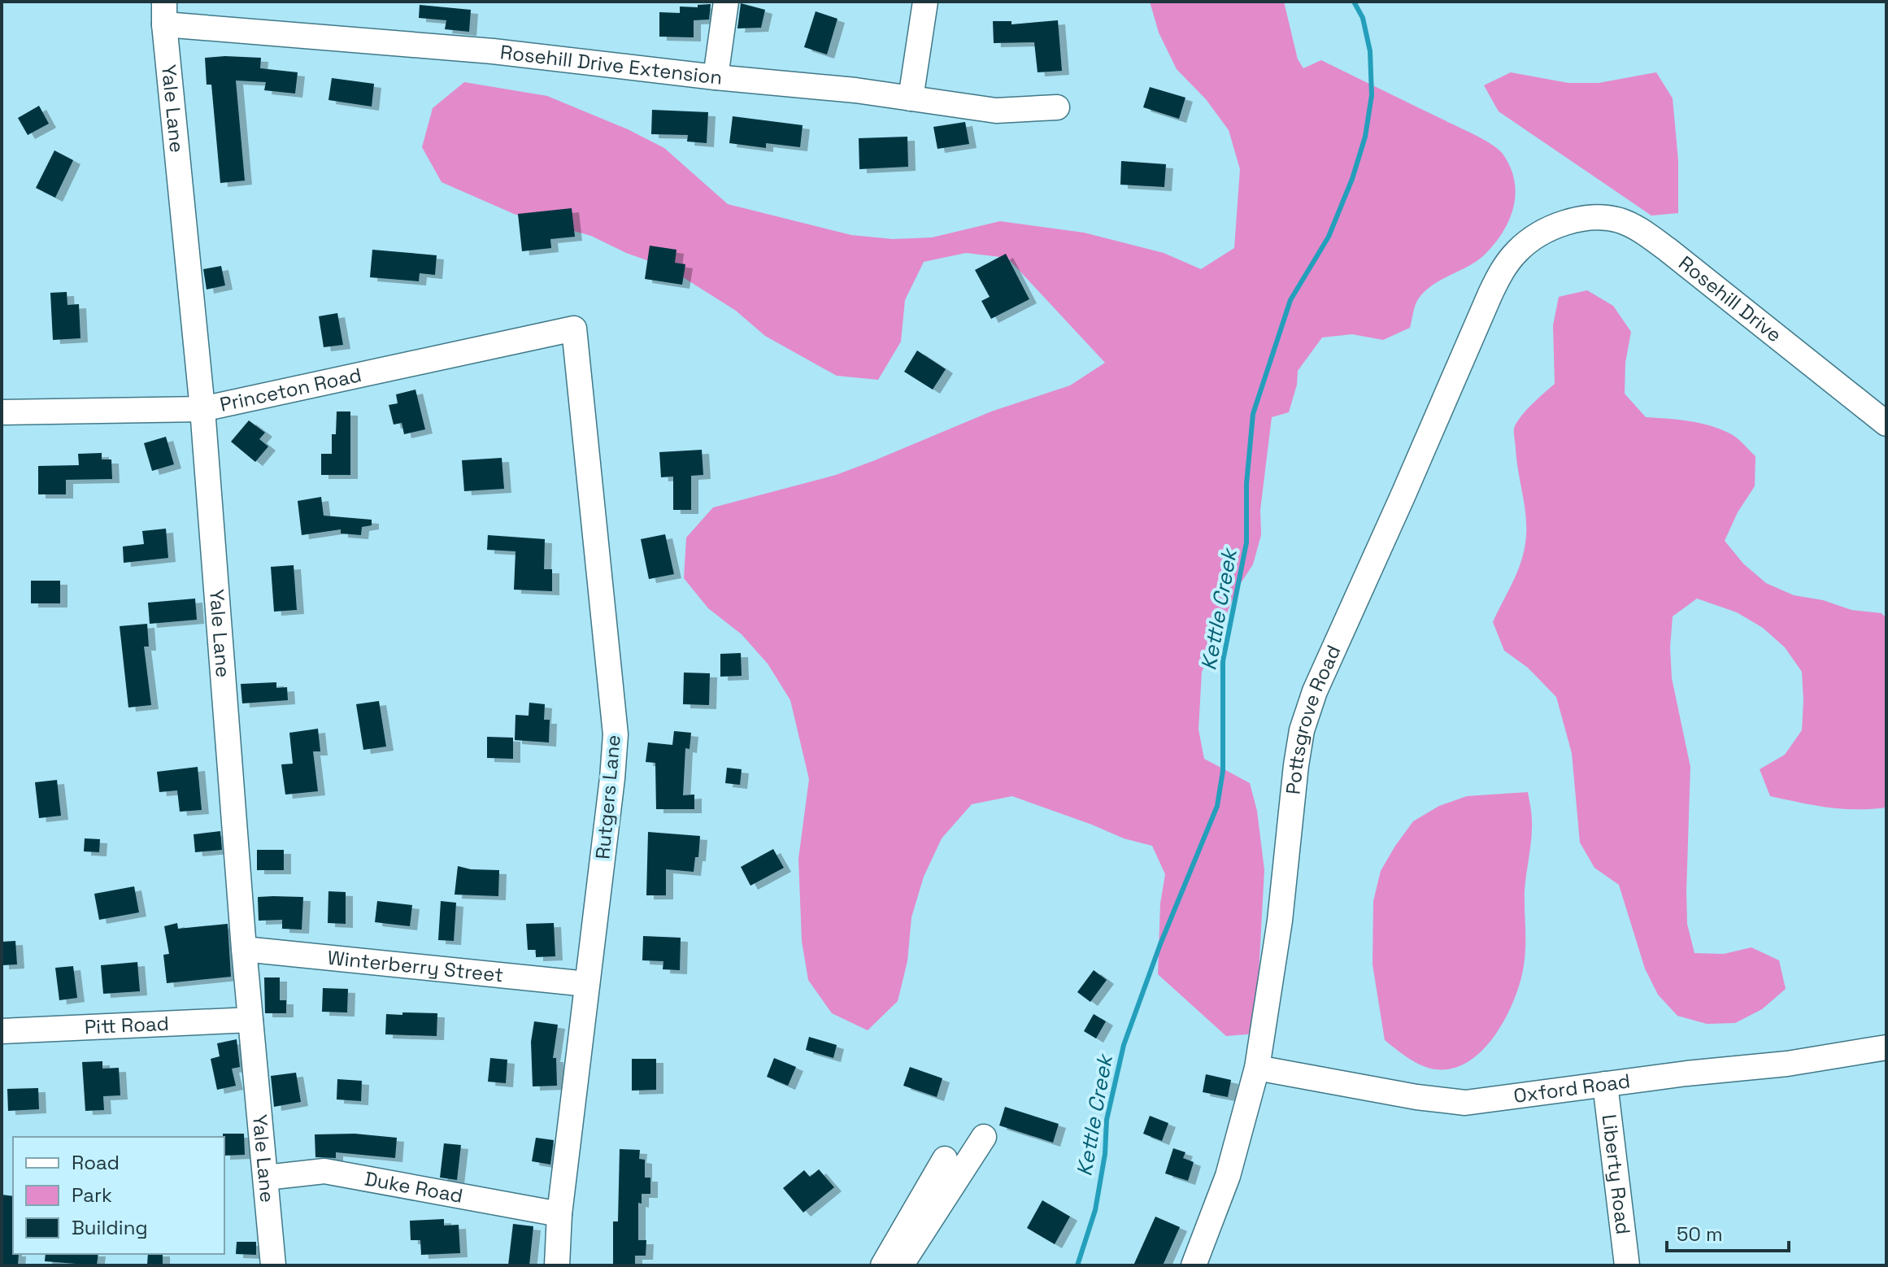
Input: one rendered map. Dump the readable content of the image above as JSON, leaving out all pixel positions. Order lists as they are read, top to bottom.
{
  "streets": {
    "street": [
      "Rosehill Drive Extension",
      "Yale Lane",
      "Rosehill Drive",
      "Princeton Road",
      "Pottsgrove Road",
      "Rutgers Lane",
      "Winterberry Street",
      "Pitt Road",
      "Oxford Road",
      "Liberty Road",
      "Duke Road"
    ]
  },
  "crossings": [
    ["Rosehill Drive Extension", "Yale Lane"],
    ["Yale Lane", "Princeton Road"],
    ["Yale Lane", "Winterberry Street"],
    ["Yale Lane", "Pitt Road"],
    ["Yale Lane", "Duke Road"],
    ["Rosehill Drive", "Pottsgrove Road"],
    ["Princeton Road", "Rutgers Lane"],
    ["Pottsgrove Road", "Oxford Road"],
    ["Rutgers Lane", "Winterberry Street"],
    ["Rutgers Lane", "Duke Road"],
    ["Oxford Road", "Liberty Road"]
  ],
  "water": ["Kettle Creek"],
  "legend": ["Road", "Park", "Building"],
  "scale_bar": "50 m"
}
